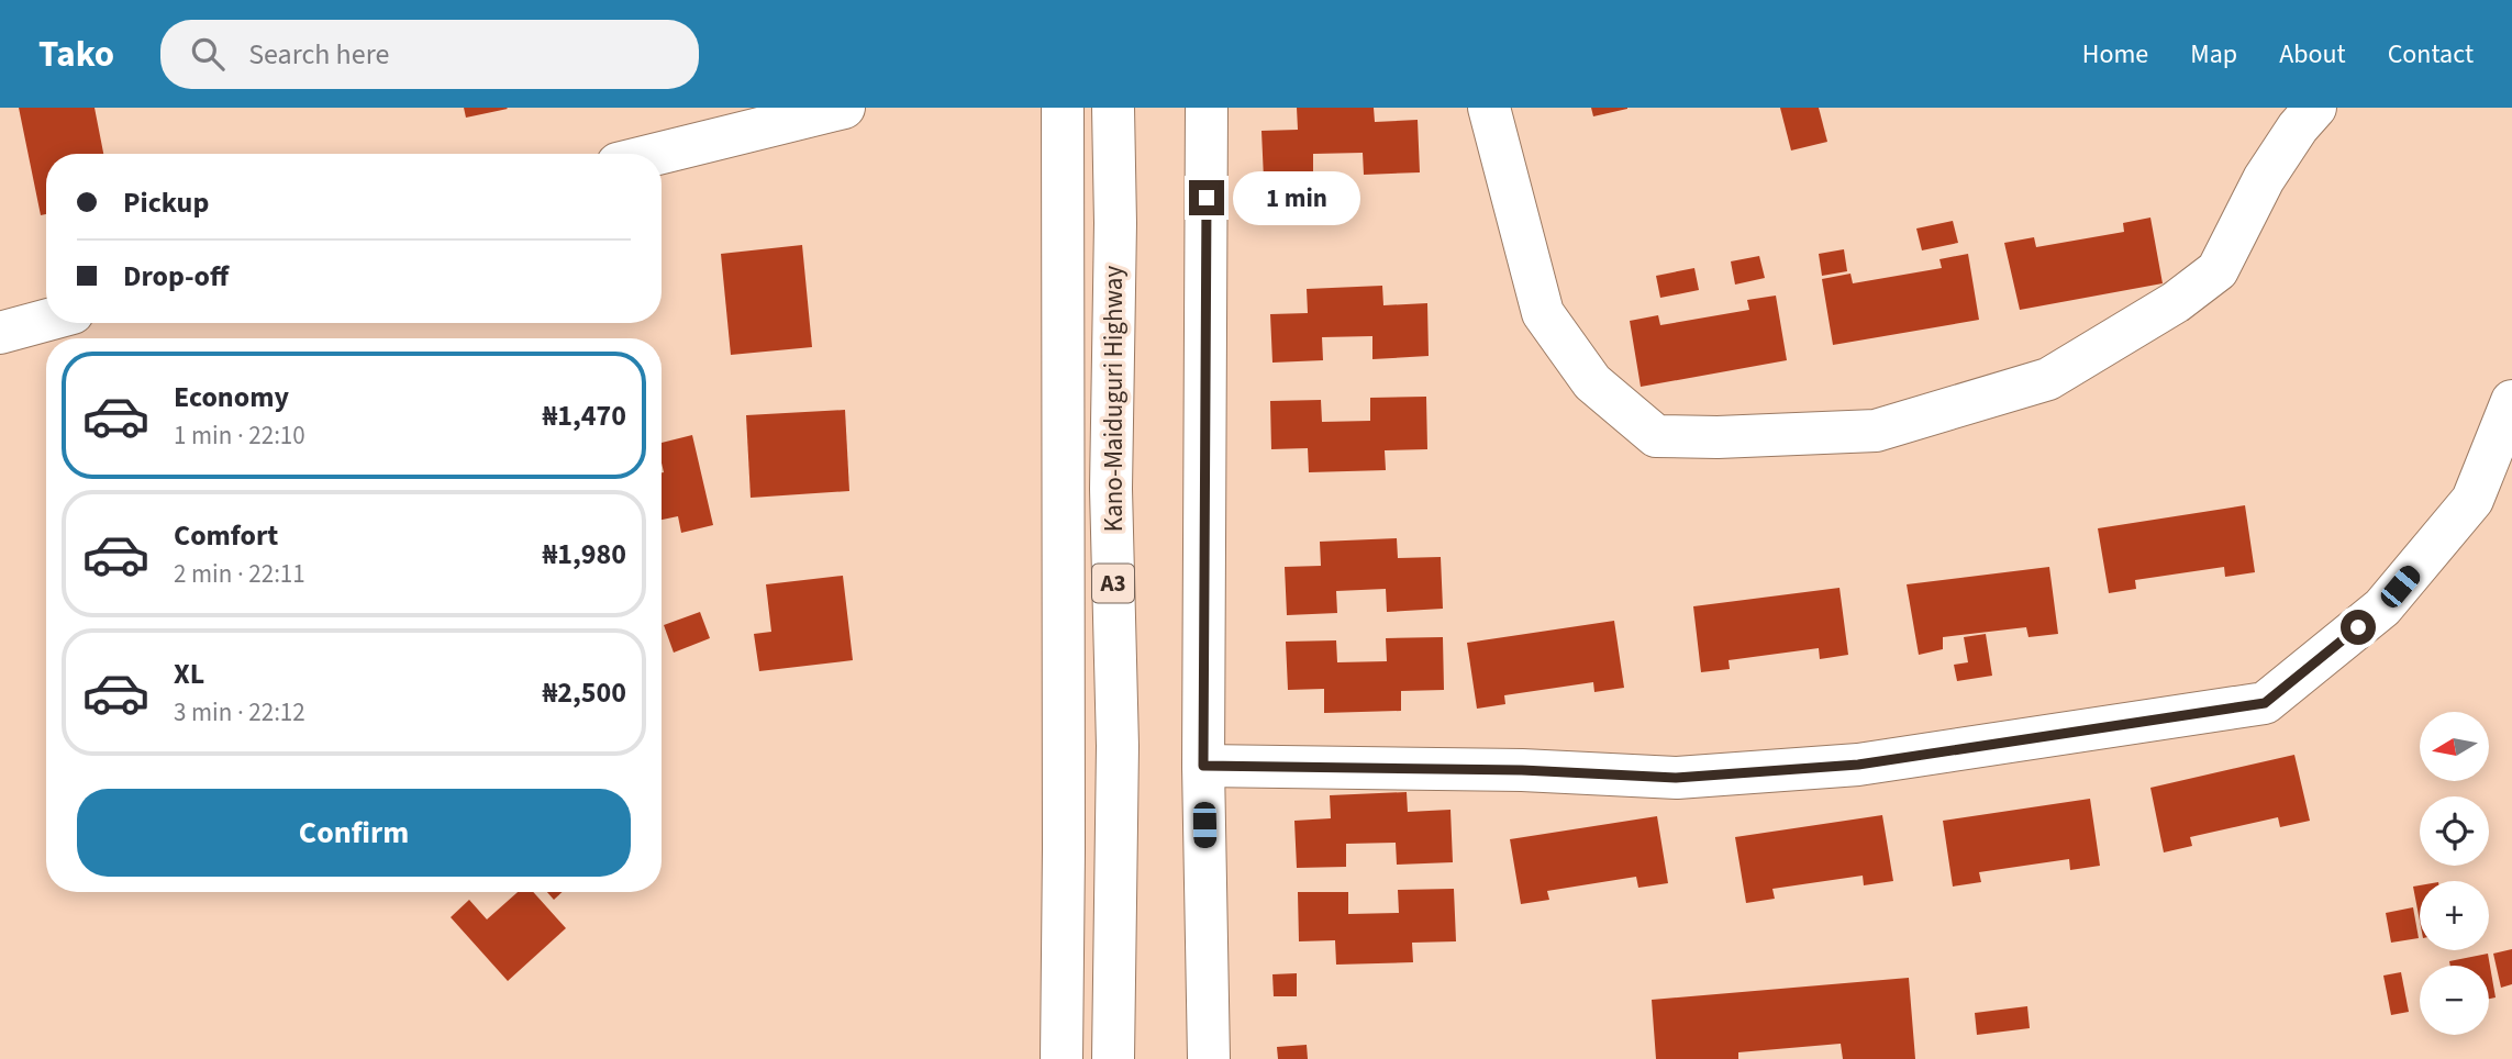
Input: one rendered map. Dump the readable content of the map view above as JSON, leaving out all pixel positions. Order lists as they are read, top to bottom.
{
  "streets": {
    "main road": ["Kano-Maiduguri Highway", "A3"]
  },
  "north": "left",
  "page": {
    "header": "Tako",
    "search": "Search here",
    "nav": [
      "Home",
      "Map",
      "About",
      "Contact"
    ],
    "banner": ["Pickup", "Drop-off"],
    "bubble": "1 min",
    "list": [
      {
        "name": "Economy",
        "note": "1 min · 22:10",
        "value": "₦1,470"
      },
      {
        "name": "Comfort",
        "note": "2 min · 22:11",
        "value": "₦1,980"
      },
      {
        "name": "XL",
        "note": "3 min · 22:12",
        "value": "₦2,500"
      }
    ],
    "map_buttons": ["+", "−"],
    "buttons": "Confirm"
  }
}
